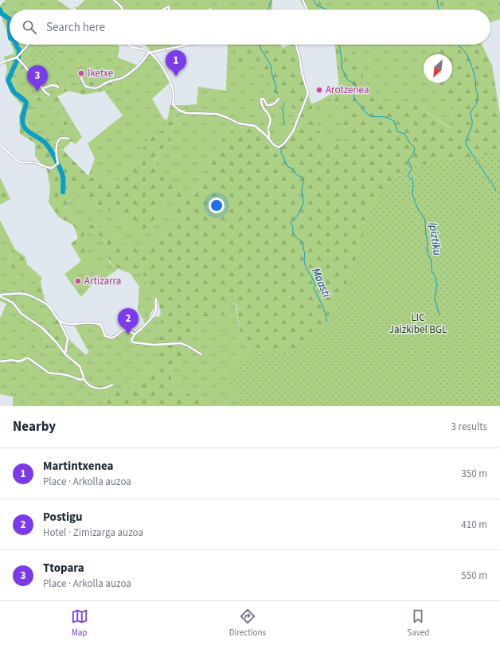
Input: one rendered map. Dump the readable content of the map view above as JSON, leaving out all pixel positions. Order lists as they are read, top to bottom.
{
  "water": ["Ipiztiku", "Maasti"],
  "parks": ["LIC Jaizkibel BGL"],
  "places": ["Iketxe", "Arotzenea", "Artizarra"],
  "north": "bottom left",
  "page": {
    "search": "Search here",
    "pins": ["1", "3", "2"],
    "heading": ["Nearby", "3 results"],
    "list": [
      {
        "mark": "1",
        "name": "Martintxenea",
        "note": "Place · Arkolla auzoa",
        "value": "350 m"
      },
      {
        "mark": "2",
        "name": "Postigu",
        "note": "Hotel · Zimizarga auzoa",
        "value": "410 m"
      },
      {
        "mark": "3",
        "name": "Ttopara",
        "note": "Place · Arkolla auzoa",
        "value": "550 m"
      }
    ],
    "nav": ["Map", "Directions", "Saved"]
  }
}
